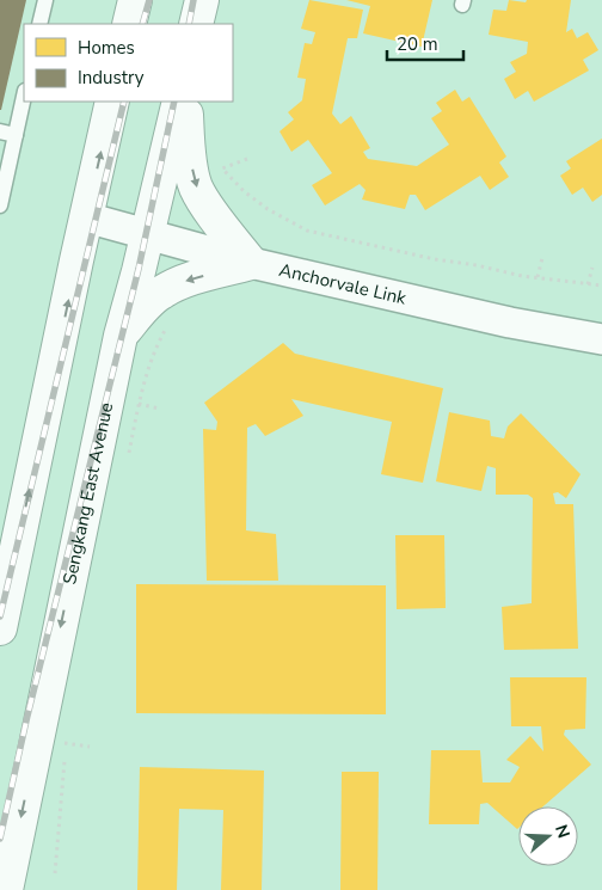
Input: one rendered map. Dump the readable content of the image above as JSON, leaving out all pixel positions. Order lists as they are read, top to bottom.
{
  "streets": {
    "main road": ["Sengkang East Avenue"],
    "street": ["Anchorvale Link"]
  },
  "crossings": [
    ["Anchorvale Link", "Sengkang East Avenue"]
  ],
  "legend": ["Homes", "Industry"],
  "scale_bar": "20 m",
  "north": "right"
}
